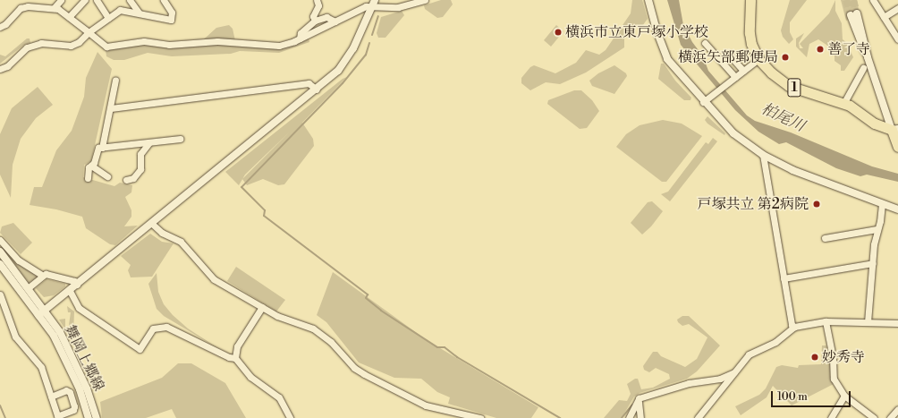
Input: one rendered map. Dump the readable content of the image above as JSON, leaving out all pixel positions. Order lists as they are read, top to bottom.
{
  "streets": {
    "highway": ["1"],
    "street": ["舞岡上郷線"]
  },
  "water": ["柏尾川"],
  "places": [
    "横浜市立東戸塚小学校",
    "善了寺",
    "横浜矢部郵便局",
    "戸塚共立 第2病院",
    "妙秀寺"
  ],
  "scale_bar": "100 m"
}
